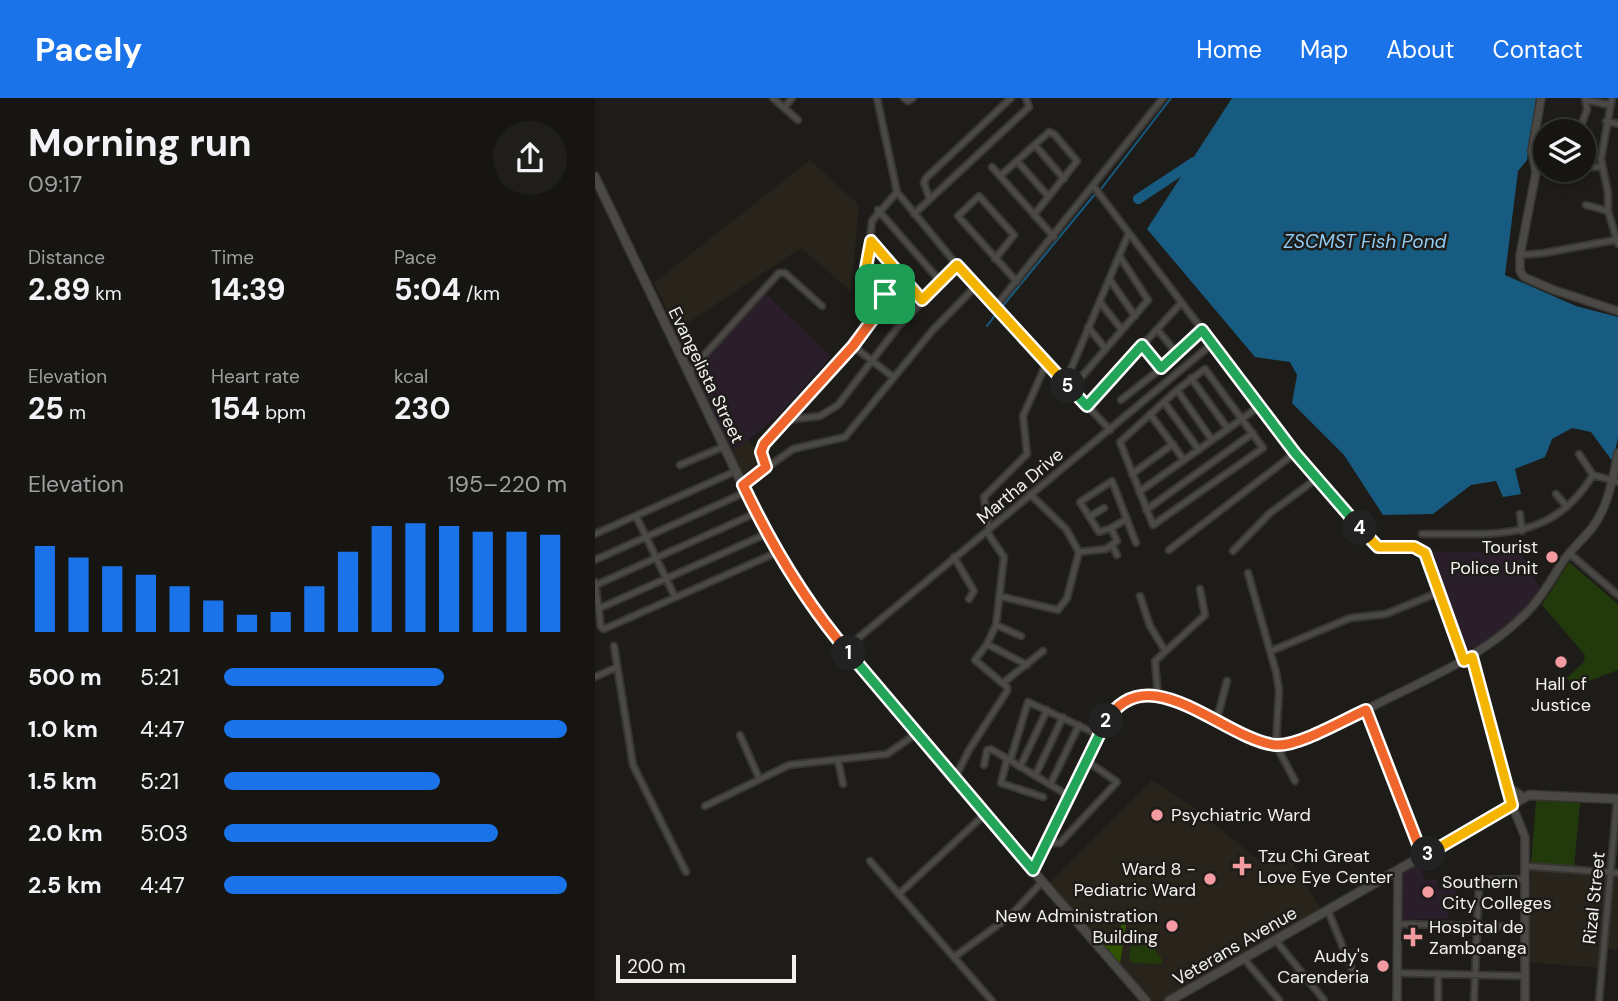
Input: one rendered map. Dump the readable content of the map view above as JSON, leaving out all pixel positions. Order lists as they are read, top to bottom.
{
  "streets": {
    "main road": ["Evangelista Street", "Veterans Avenue"],
    "street": ["Martha Drive", "Rizal Street"]
  },
  "crossings": [
    ["Evangelista Street", "Martha Drive"],
    ["Rizal Street", "Veterans Avenue"]
  ],
  "water": ["ZSCMST Fish Pond"],
  "places": {
    "other": [
      "Tourist Police Unit",
      "Hall of Justice",
      "Psychiatric Ward",
      "Ward 8 - Pediatric Ward",
      "Southern City Colleges",
      "New Administration Building",
      "Audy's Carenderia"
    ],
    "health": ["Tzu Chi Great Love Eye Center", "Hospital de Zamboanga"]
  },
  "scale_bar": "200 m",
  "page": {
    "header": "Pacely",
    "nav": [
      "Home",
      "Map",
      "About",
      "Contact"
    ],
    "heading": ["Morning run", "09:17"],
    "stats": [
      ["Distance", "2.89 km"],
      ["Time", "14:39"],
      ["Pace", "5:04 /km"],
      ["Elevation", "25 m"],
      ["Heart rate", "154 bpm"],
      ["kcal", "230"]
    ],
    "pins": [
      "5",
      "4",
      "1",
      "2",
      "3"
    ],
    "chart": ["Elevation", "195–220 m"],
    "list": [
      {
        "name": "500 m",
        "note": "5:21"
      },
      {
        "name": "1.0 km",
        "note": "4:47"
      },
      {
        "name": "1.5 km",
        "note": "5:21"
      },
      {
        "name": "2.0 km",
        "note": "5:03"
      },
      {
        "name": "2.5 km",
        "note": "4:47"
      }
    ],
    "scale": "200 m"
  }
}
